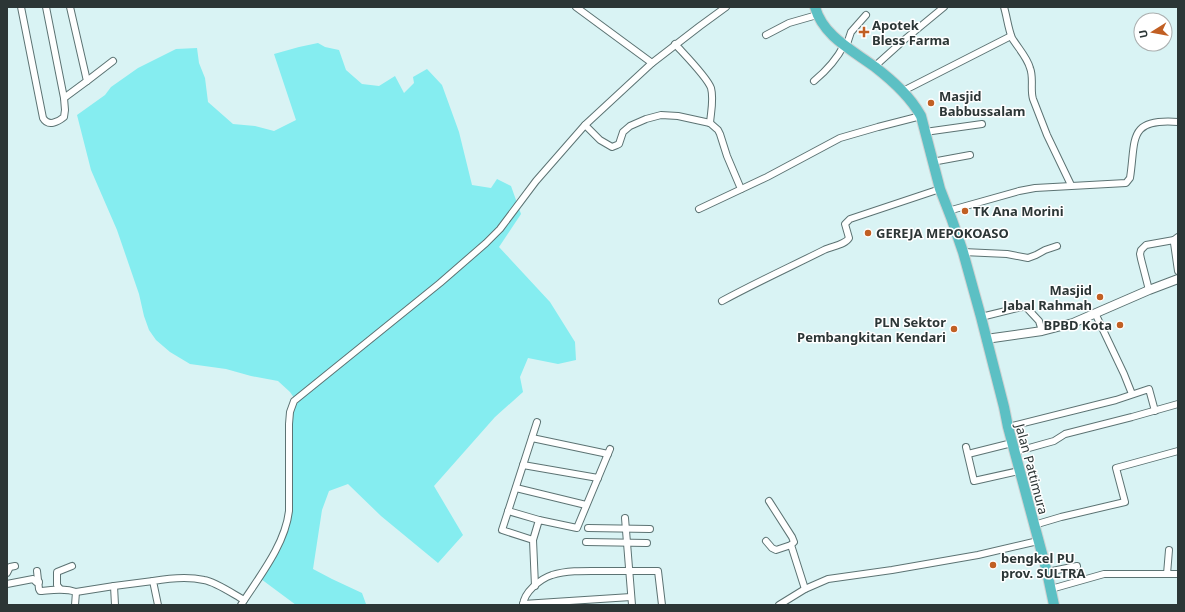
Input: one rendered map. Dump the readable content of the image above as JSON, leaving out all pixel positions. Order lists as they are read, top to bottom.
{
  "streets": {
    "highway": ["Jalan Pattimura"]
  },
  "places": {
    "health": ["Apotek Bless Farma"],
    "other": [
      "Masjid Babbussalam",
      "TK Ana Morini",
      "GEREJA MEPOKOASO",
      "Masjid Jabal Rahmah",
      "BPBD Kota",
      "PLN Sektor Pembangkitan Kendari",
      "bengkel PU prov. SULTRA"
    ]
  },
  "north": "left"
}
